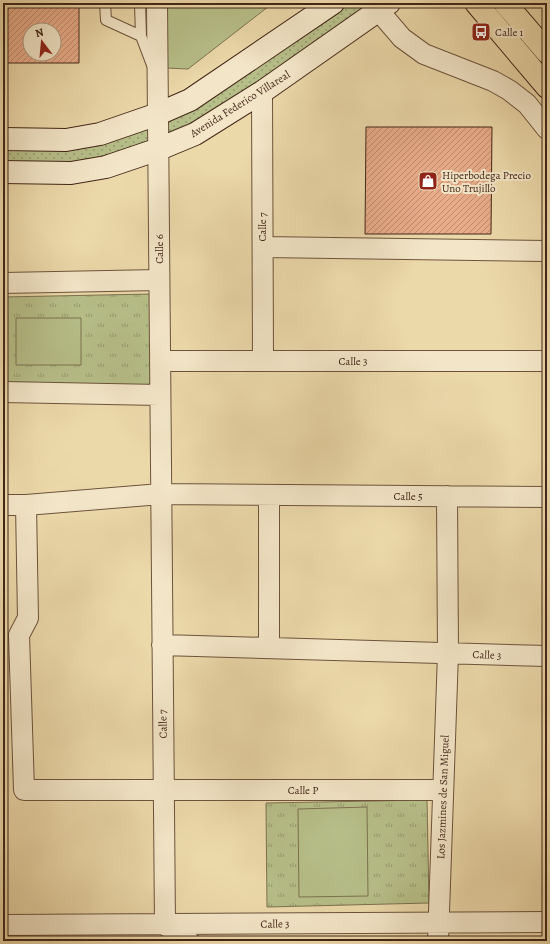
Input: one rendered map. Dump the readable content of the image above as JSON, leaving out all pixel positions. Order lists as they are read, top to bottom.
{
  "streets": {
    "main road": ["Avenida Federico Villareal"],
    "street": [
      "Calle 7",
      "Calle 6",
      "Calle 3",
      "Calle 5",
      "Calle P",
      "Los Jazmines de San Miguel"
    ]
  },
  "crossings": [
    ["Avenida Federico Villareal", "Calle 7"],
    ["Avenida Federico Villareal", "Calle 6"],
    ["Calle 7", "Calle 6"],
    ["Calle 7", "Calle 3"],
    ["Calle 7", "Calle 5"],
    ["Calle 7", "Calle P"],
    ["Calle 6", "Calle 3"],
    ["Calle 6", "Calle 5"],
    ["Calle 3", "Los Jazmines de San Miguel"],
    ["Calle 5", "Calle P"],
    ["Calle P", "Los Jazmines de San Miguel"]
  ],
  "places": {
    "bus stop": ["Calle 1"],
    "shop": ["Hiperbodega Precio Uno Trujillo"]
  },
  "north": "top"
}
